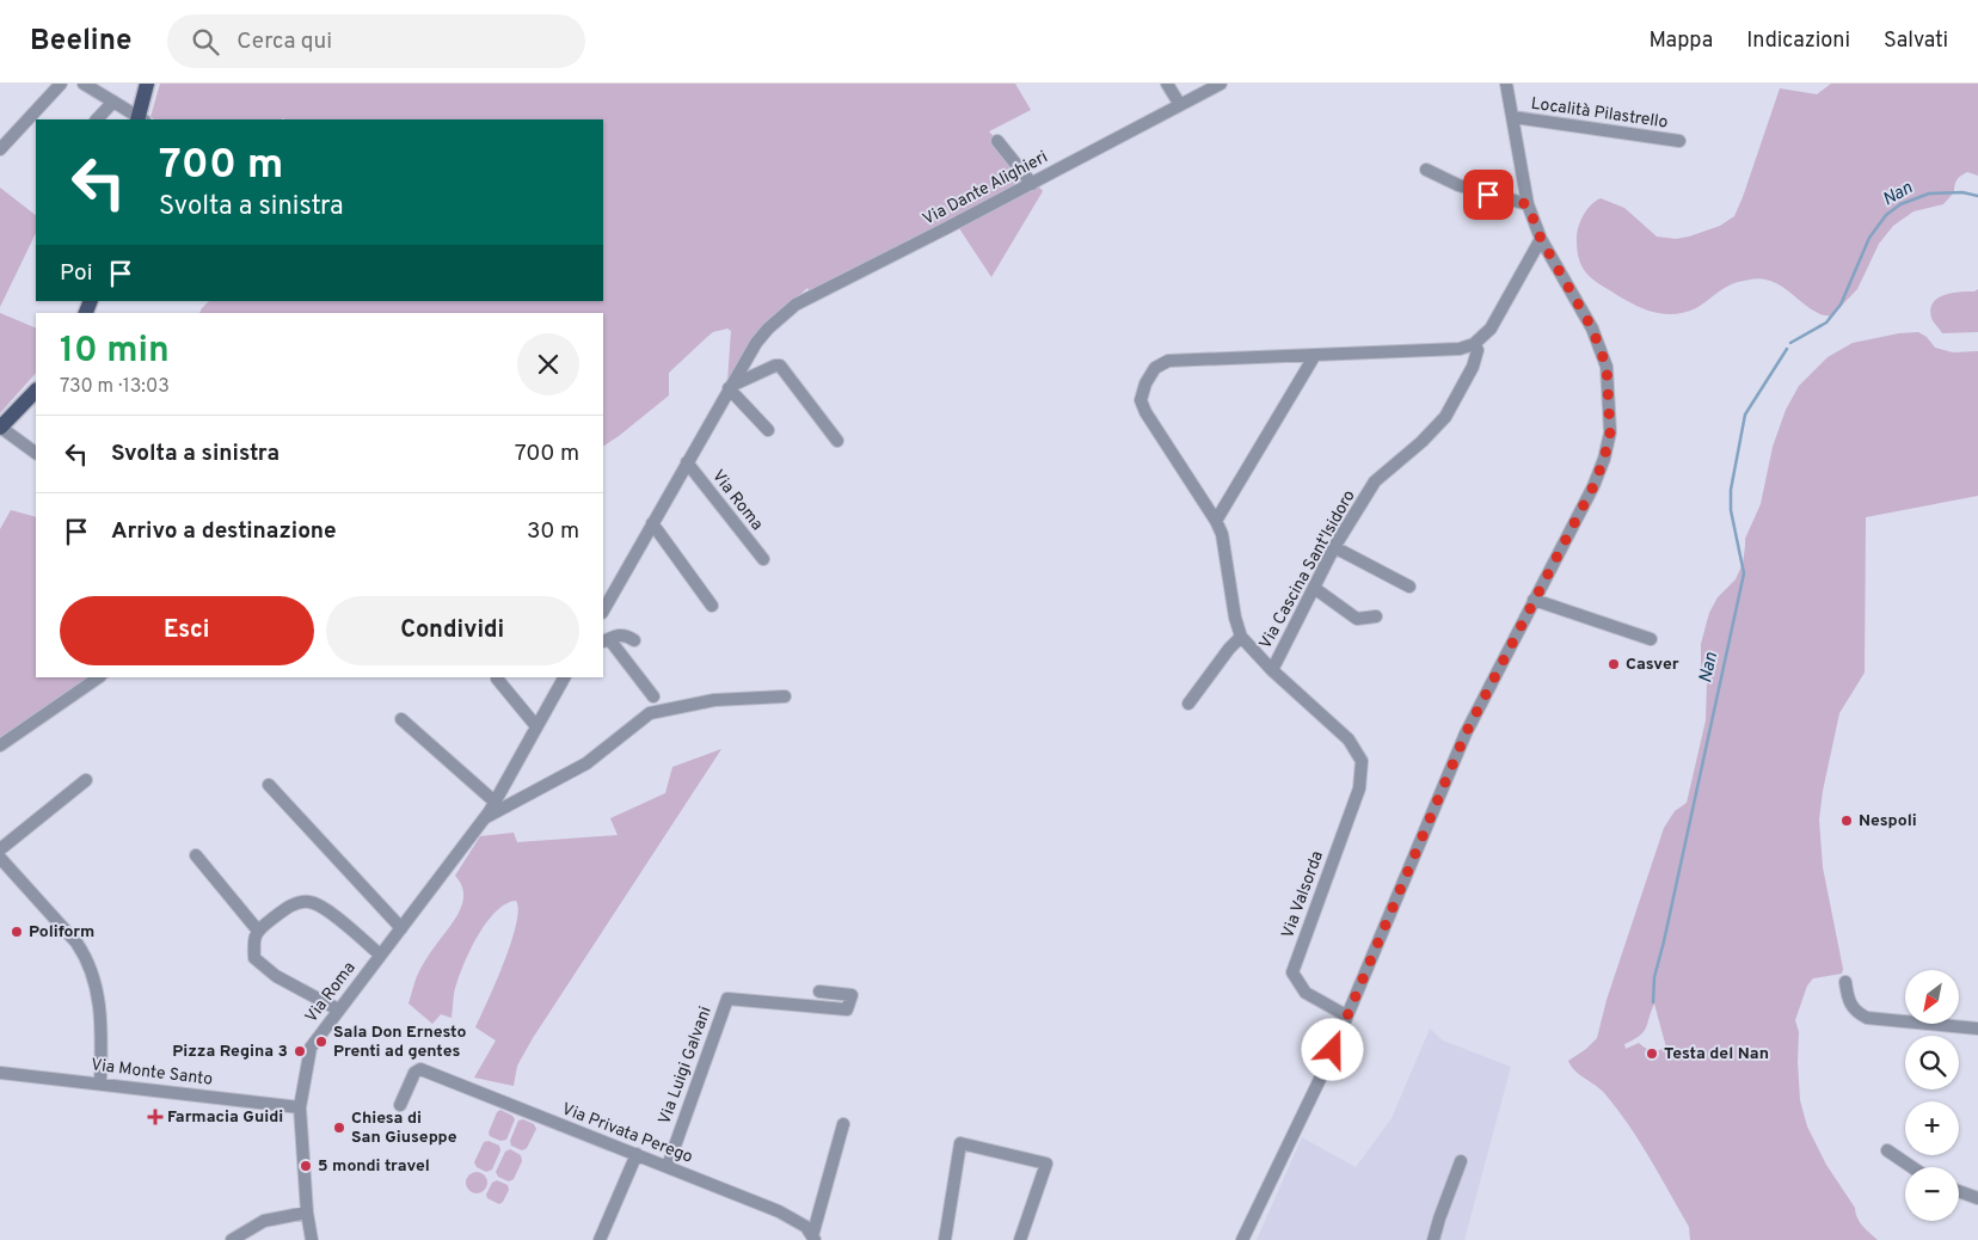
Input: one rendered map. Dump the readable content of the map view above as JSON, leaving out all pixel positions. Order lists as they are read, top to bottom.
{
  "streets": {
    "street": [
      "Località Pilastrello",
      "Via Dante Alighieri",
      "Via Roma",
      "Via Cascina Sant'Isidoro",
      "Via Valsorda",
      "Via Luigi Galvani",
      "Via Monte Santo",
      "Via Privata Perego"
    ]
  },
  "crossings": [
    ["Via Roma", "Via Monte Santo"],
    ["Via Cascina Sant'Isidoro", "Via Valsorda"],
    ["Via Luigi Galvani", "Via Privata Perego"]
  ],
  "water": ["Nan"],
  "places": {
    "other": [
      "Casver",
      "Nespoli",
      "Poliform",
      "Sala Don Ernesto Prenti ad gentes",
      "Pizza Regina 3",
      "Testa del Nan",
      "Chiesa di San Giuseppe",
      "5 mondi travel"
    ],
    "health": ["Farmacia Guidi"]
  },
  "north": "bottom left",
  "page": {
    "header": "Beeline",
    "search": "Cerca qui",
    "nav": ["Mappa", "Indicazioni", "Salvati"],
    "turn": ["700 m", "Svolta a sinistra"],
    "then": "Poi",
    "heading": ["10 min", "730 m · 13:03"],
    "list": [
      {
        "name": "Svolta a sinistra",
        "value": "700 m"
      },
      {
        "name": "Arrivo a destinazione",
        "value": "30 m"
      }
    ],
    "buttons": ["Esci", "Condividi"],
    "map_buttons": ["+", "−"]
  }
}
